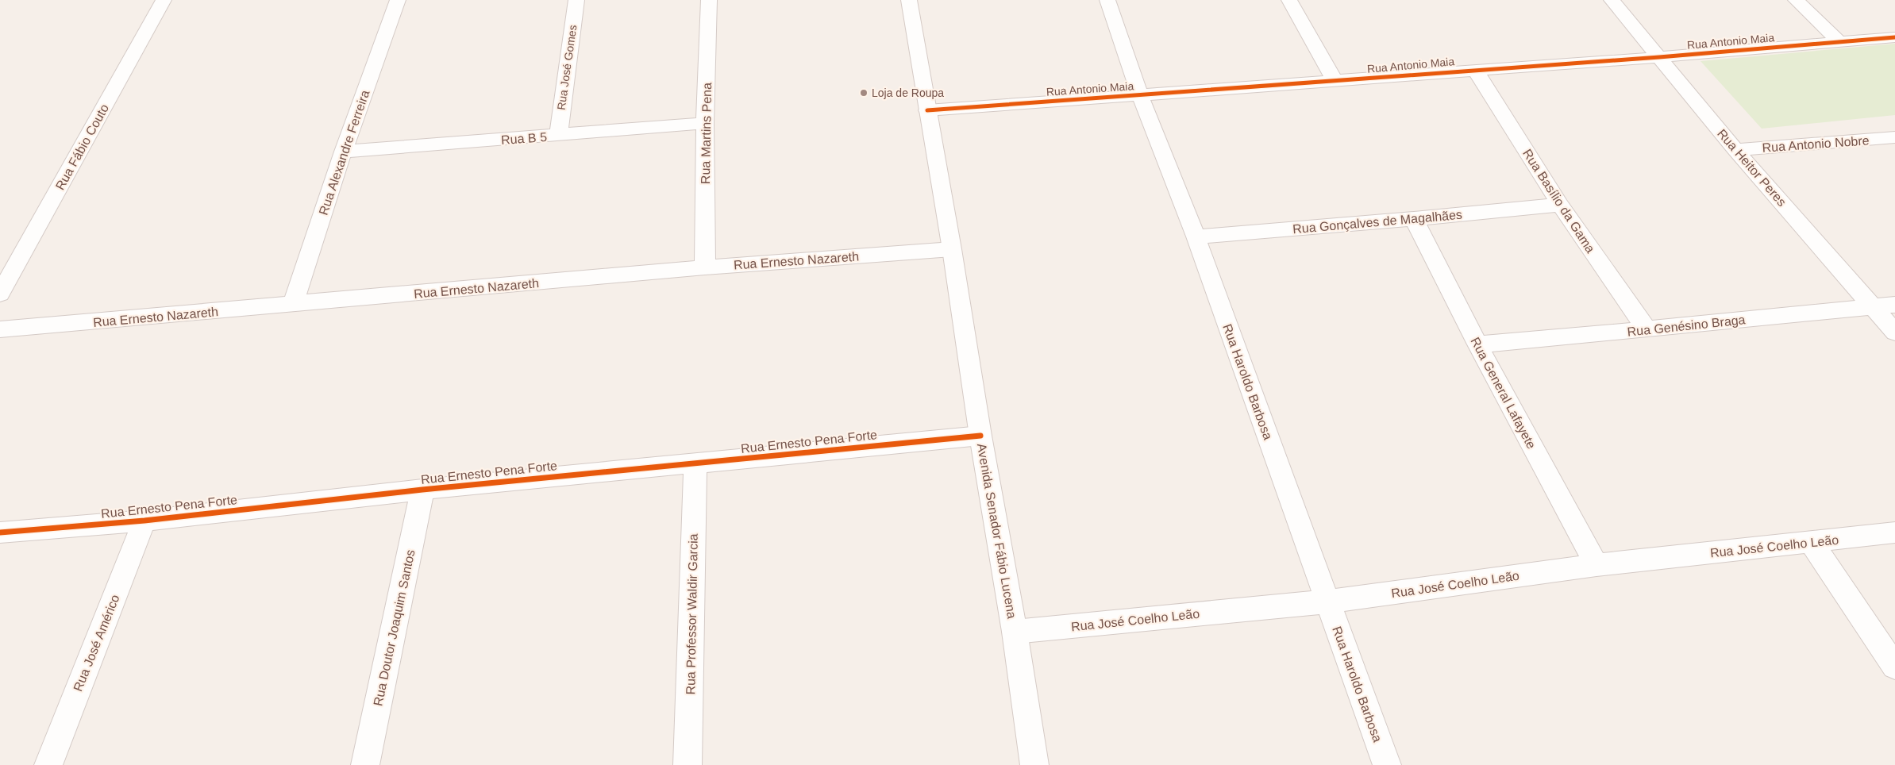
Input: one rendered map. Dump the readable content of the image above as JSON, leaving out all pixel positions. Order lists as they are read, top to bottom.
{
  "streets": {
    "street": [
      "Rua Antonio Maia",
      "Rua José Gomes",
      "Rua Martins Pena",
      "Rua B 5",
      "Rua Antonio Nobre",
      "Rua Fábio Couto",
      "Rua Alexandre Ferreira",
      "Rua Heitor Peres",
      "Rua Basílio da Gama",
      "Rua Gonçalves de Magalhães",
      "Rua Ernesto Nazareth",
      "Rua Genésino Braga",
      "Rua Haroldo Barbosa",
      "Rua General Lafayete",
      "Rua Ernesto Pena Forte",
      "Avenida Senador Fábio Lucena",
      "Rua José Coelho Leão",
      "Rua Professor Waldir Garcia",
      "Rua Doutor Joaquim Santos",
      "Rua José Américo"
    ]
  },
  "crossings": [
    ["Rua Antonio Maia", "Rua Heitor Peres"],
    ["Rua Antonio Maia", "Rua Basílio da Gama"],
    ["Rua Antonio Maia", "Rua Haroldo Barbosa"],
    ["Rua Antonio Maia", "Avenida Senador Fábio Lucena"],
    ["Rua José Gomes", "Rua B 5"],
    ["Rua Martins Pena", "Rua B 5"],
    ["Rua Martins Pena", "Rua Ernesto Nazareth"],
    ["Rua B 5", "Rua Alexandre Ferreira"],
    ["Rua Antonio Nobre", "Rua Heitor Peres"],
    ["Rua Alexandre Ferreira", "Rua Ernesto Nazareth"],
    ["Rua Heitor Peres", "Rua Genésino Braga"],
    ["Rua Basílio da Gama", "Rua Gonçalves de Magalhães"],
    ["Rua Basílio da Gama", "Rua Genésino Braga"],
    ["Rua Gonçalves de Magalhães", "Rua Haroldo Barbosa"],
    ["Rua Gonçalves de Magalhães", "Rua General Lafayete"],
    ["Rua Ernesto Nazareth", "Avenida Senador Fábio Lucena"],
    ["Rua Genésino Braga", "Rua General Lafayete"],
    ["Rua Haroldo Barbosa", "Rua José Coelho Leão"],
    ["Rua General Lafayete", "Rua José Coelho Leão"],
    ["Rua Ernesto Pena Forte", "Avenida Senador Fábio Lucena"],
    ["Rua Ernesto Pena Forte", "Rua Professor Waldir Garcia"],
    ["Rua Ernesto Pena Forte", "Rua Doutor Joaquim Santos"],
    ["Rua Ernesto Pena Forte", "Rua José Américo"],
    ["Avenida Senador Fábio Lucena", "Rua José Coelho Leão"]
  ],
  "places": ["Loja de Roupa"]
}
